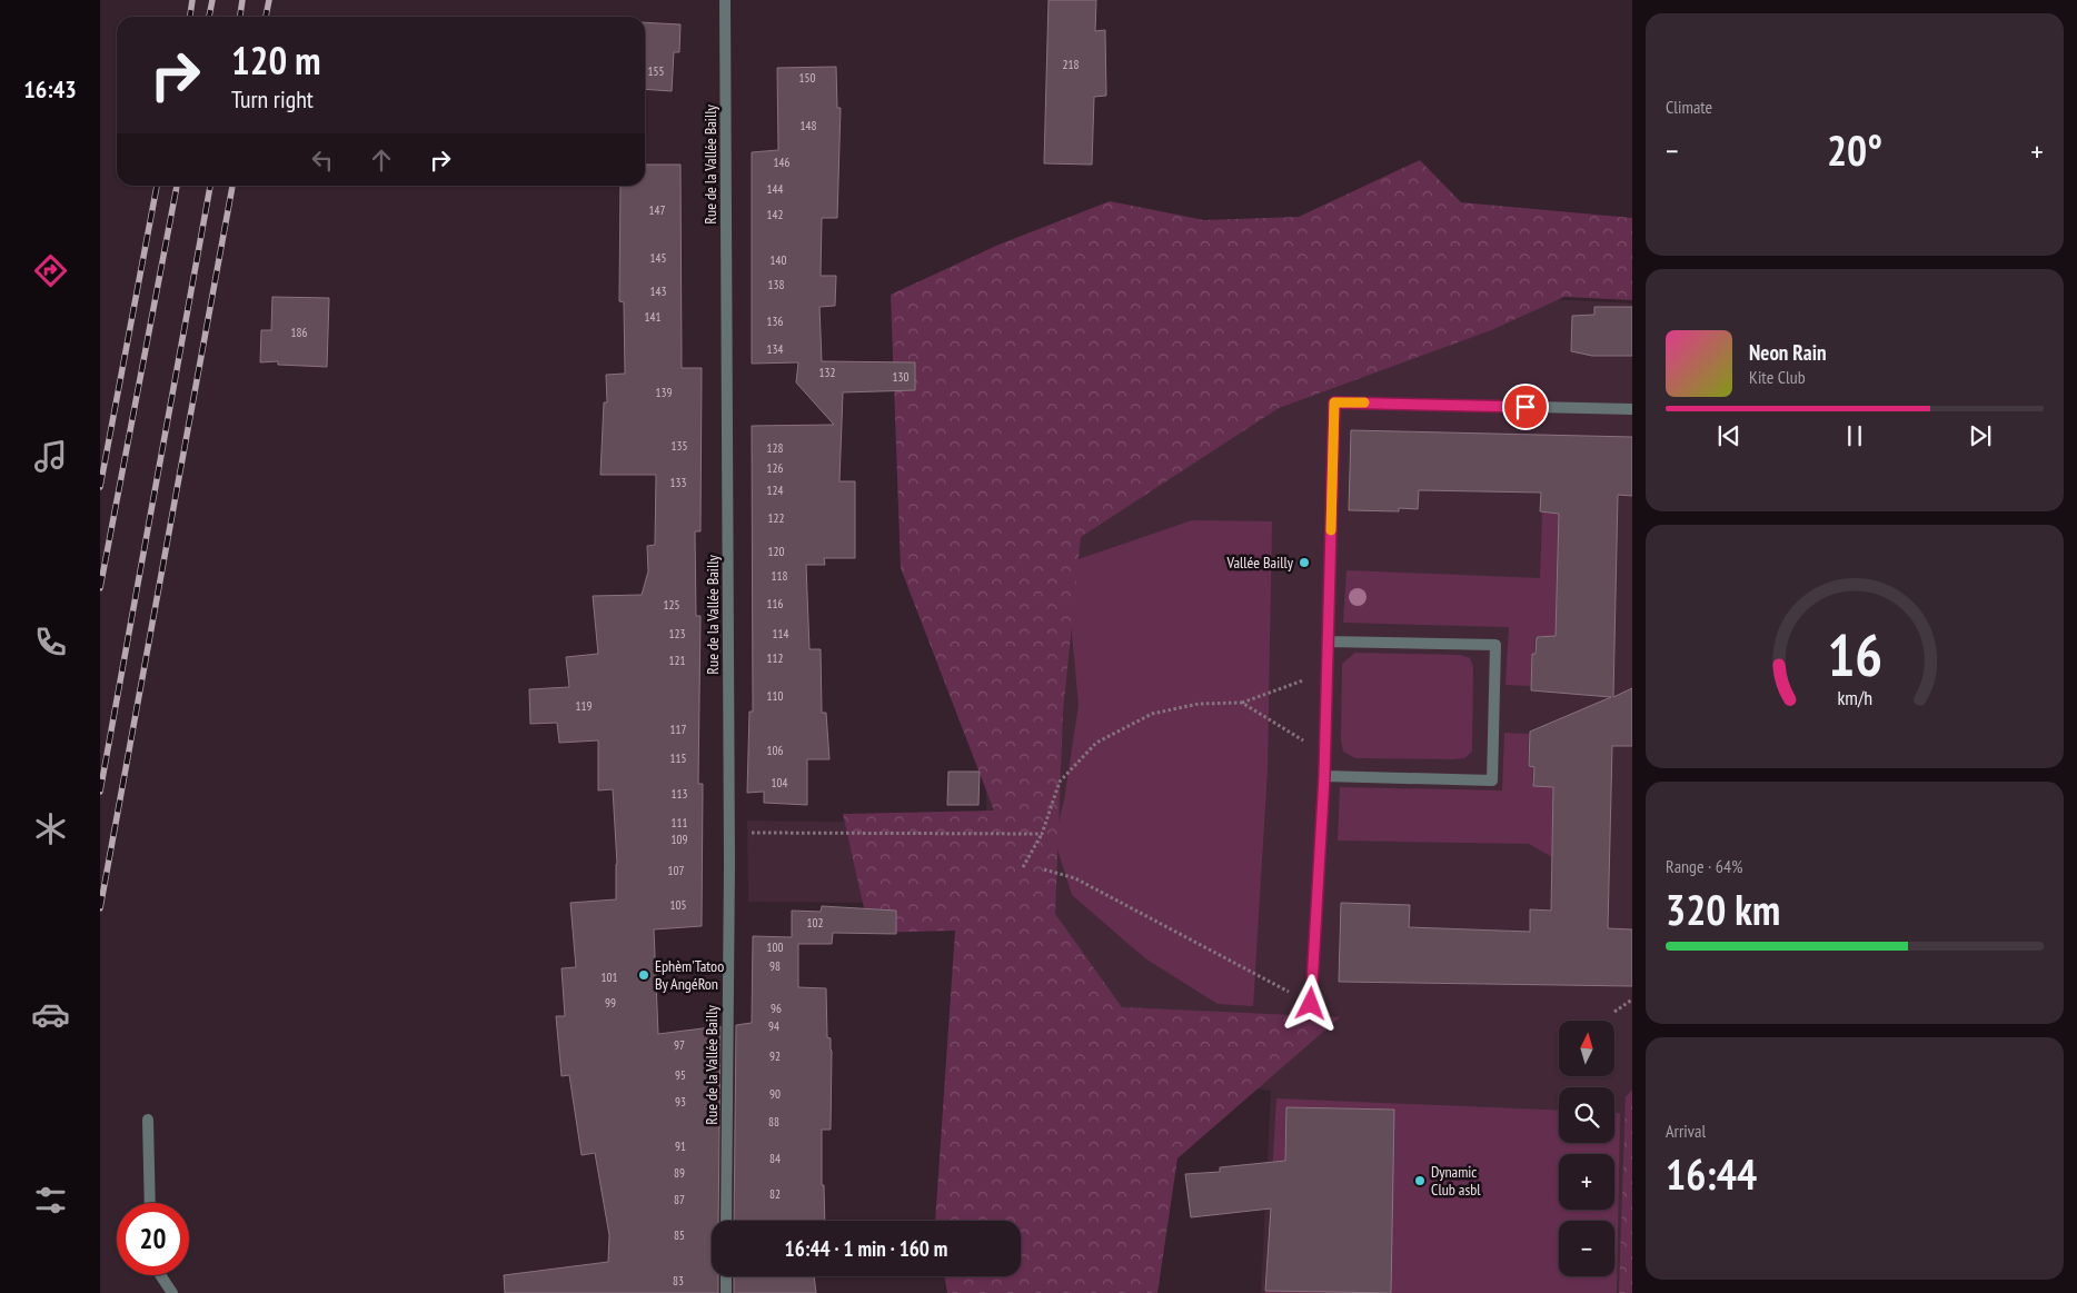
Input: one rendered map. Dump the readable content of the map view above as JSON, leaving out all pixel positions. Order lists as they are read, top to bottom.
{
  "streets": {
    "street": ["Rue de la Vallée Bailly"]
  },
  "places": ["Vallée Bailly", "Ephèm'Tatoo By AngéRon", "Dynamic Club asbl"],
  "house_numbers": [
    "218",
    "155",
    "150",
    "148",
    "146",
    "144",
    "147",
    "142",
    "145",
    "140",
    "138",
    "143",
    "141",
    "136",
    "186",
    "134",
    "132",
    "130",
    "139",
    "135",
    "128",
    "126",
    "133",
    "124",
    "122",
    "120",
    "118",
    "116",
    "125",
    "123",
    "114",
    "112",
    "121",
    "110",
    "119",
    "117",
    "106",
    "115",
    "104",
    "113",
    "111",
    "109",
    "107",
    "105",
    "102",
    "100",
    "98",
    "101",
    "99",
    "96",
    "94",
    "97",
    "92",
    "95",
    "90",
    "93",
    "88",
    "91",
    "84",
    "89",
    "82",
    "87",
    "85",
    "83"
  ],
  "north": "top",
  "page": {
    "tabs": "16:43",
    "tile": [
      "Climate",
      ["Range · 64%", "320 km"],
      ["Arrival", "16:44"]
    ],
    "turn": ["120 m", "Turn right"],
    "heat": ["−", "20°", "+"],
    "song": ["Neon Rain", "Kite Club"],
    "map_buttons": ["+", "−"],
    "limit": "20",
    "trip": "16:44 · 1 min · 160 m",
    "gauge": ["16", "km/h"]
  }
}
